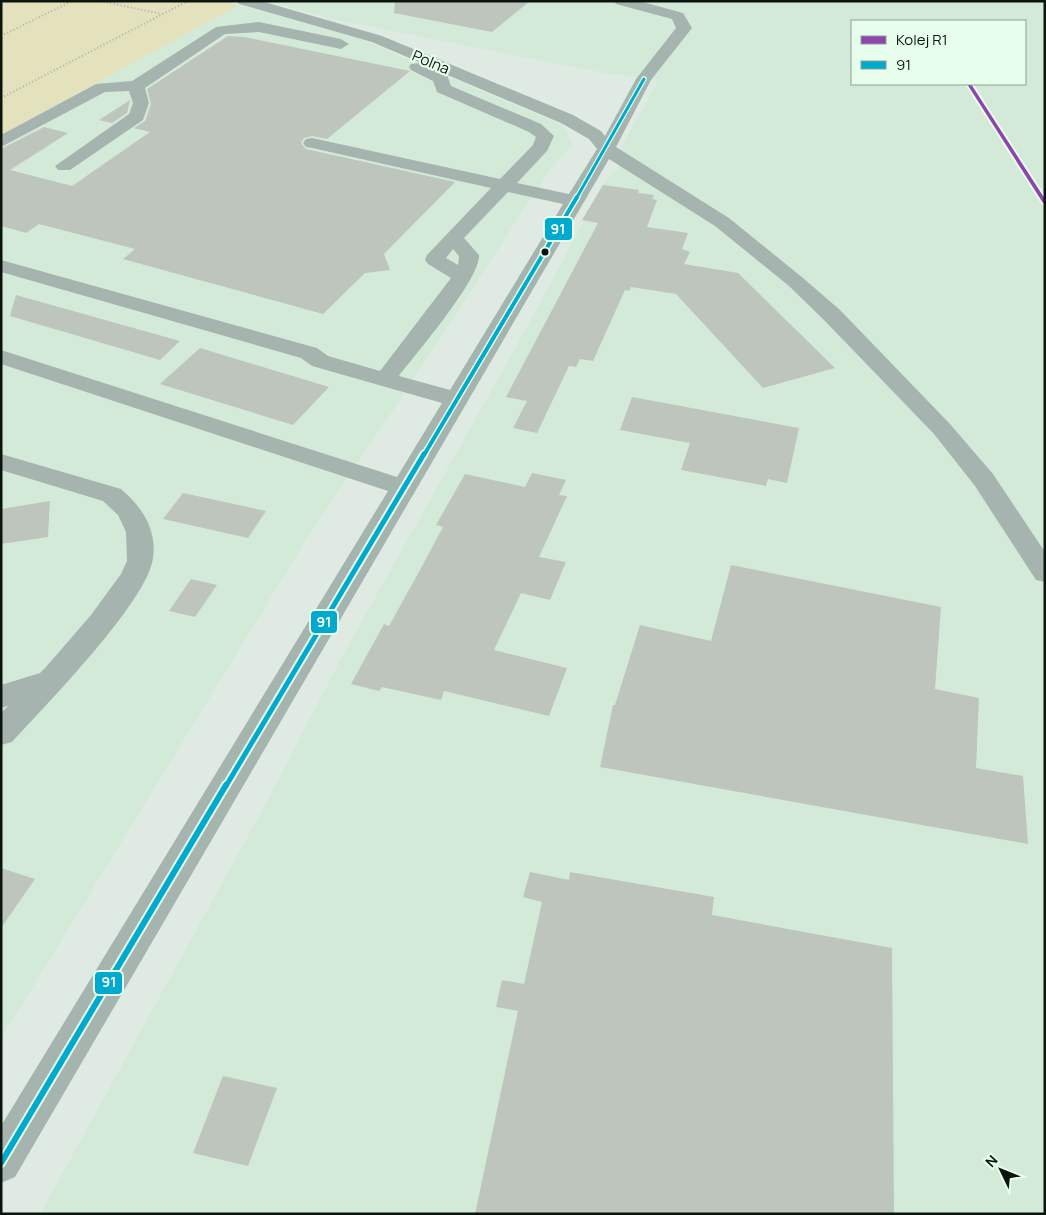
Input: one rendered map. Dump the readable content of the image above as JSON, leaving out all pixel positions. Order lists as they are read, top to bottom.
{
  "streets": {
    "street": ["Polna"]
  },
  "lines": ["transit line 91", "rail line R1"],
  "legend": ["Kolej R1", "91"],
  "north": "top left"
}
